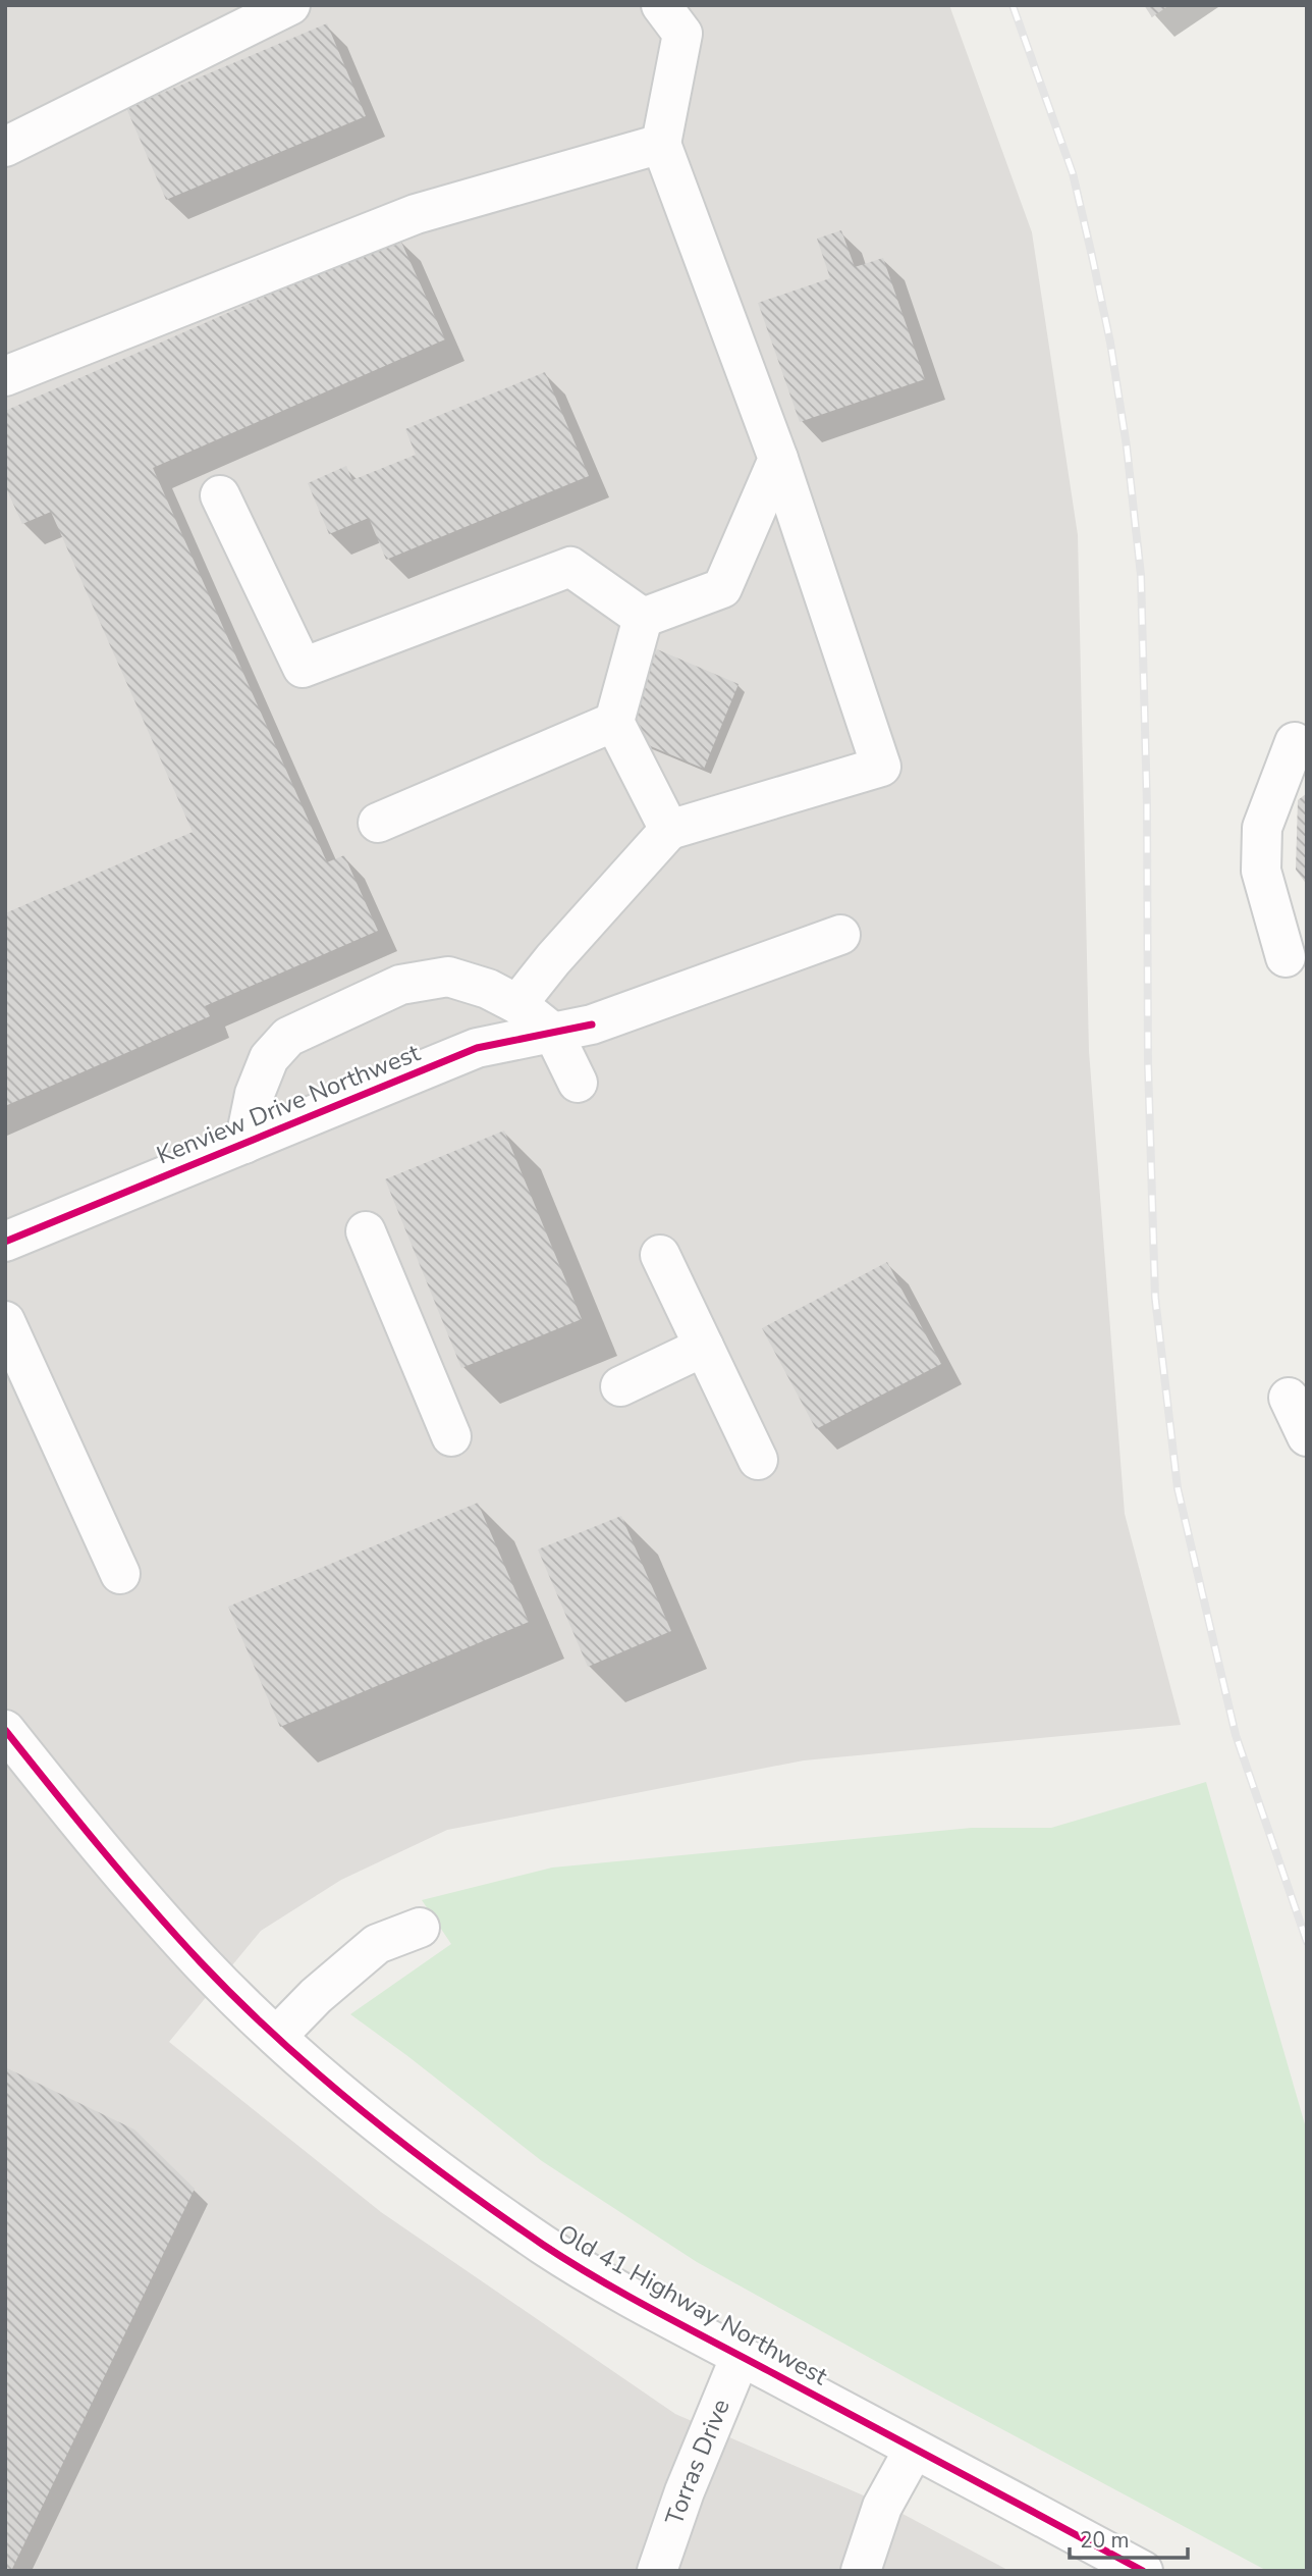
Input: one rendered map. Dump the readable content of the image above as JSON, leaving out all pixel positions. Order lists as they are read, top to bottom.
{
  "streets": {
    "street": ["Kenview Drive Northwest", "Old 41 Highway Northwest", "Torras Drive"]
  },
  "crossings": [
    ["Old 41 Highway Northwest", "Torras Drive"]
  ],
  "scale_bar": "20 m"
}
